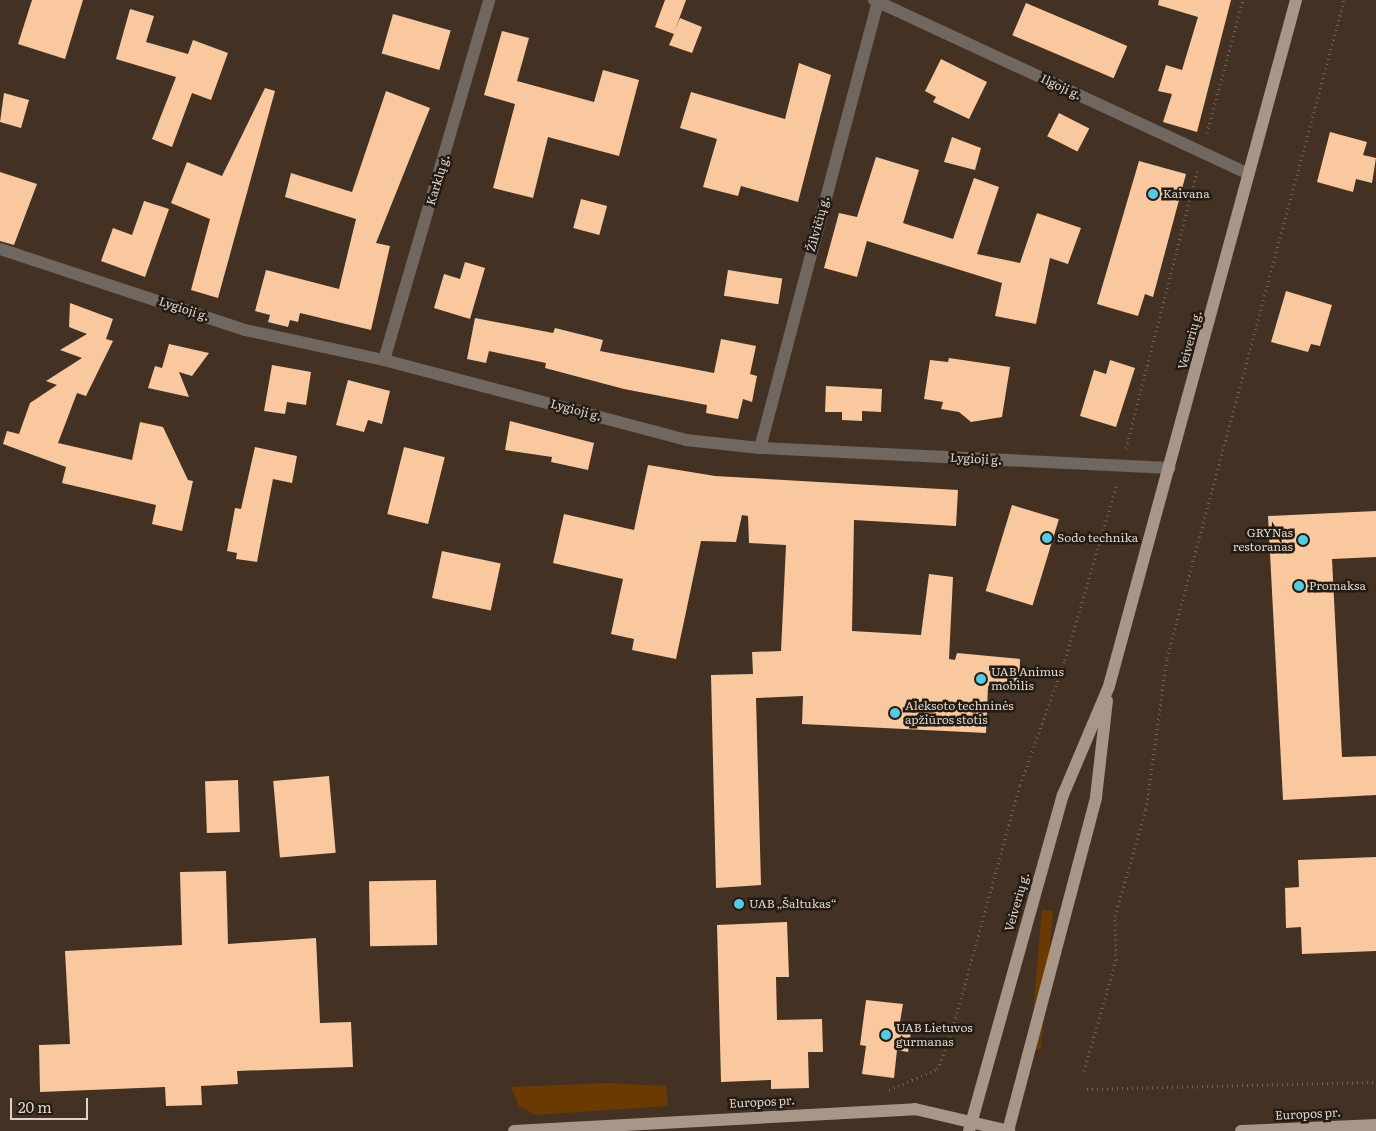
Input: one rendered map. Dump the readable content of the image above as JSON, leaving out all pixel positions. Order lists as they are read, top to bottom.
{
  "streets": {
    "main road": ["Veiverių g.", "Europos pr."],
    "street": [
      "Ilgoji g.",
      "Karklų g.",
      "Žilvičių g.",
      "Lygioji g."
    ]
  },
  "crossings": [
    ["Ilgoji g.", "Žilvičių g."],
    ["Ilgoji g.", "Veiverių g."],
    ["Karklų g.", "Lygioji g."],
    ["Žilvičių g.", "Lygioji g."],
    ["Lygioji g.", "Veiverių g."],
    ["Veiverių g.", "Europos pr."]
  ],
  "places": [
    "Kaivana",
    "Sodo technika",
    "GRYNas restoranas",
    "Promaksa",
    "UAB Animus mobilis",
    "Aleksoto techninės apžiūros stotis",
    "UAB „Šaltukas“",
    "UAB Lietuvos gurmanas"
  ],
  "scale_bar": "20 m"
}
